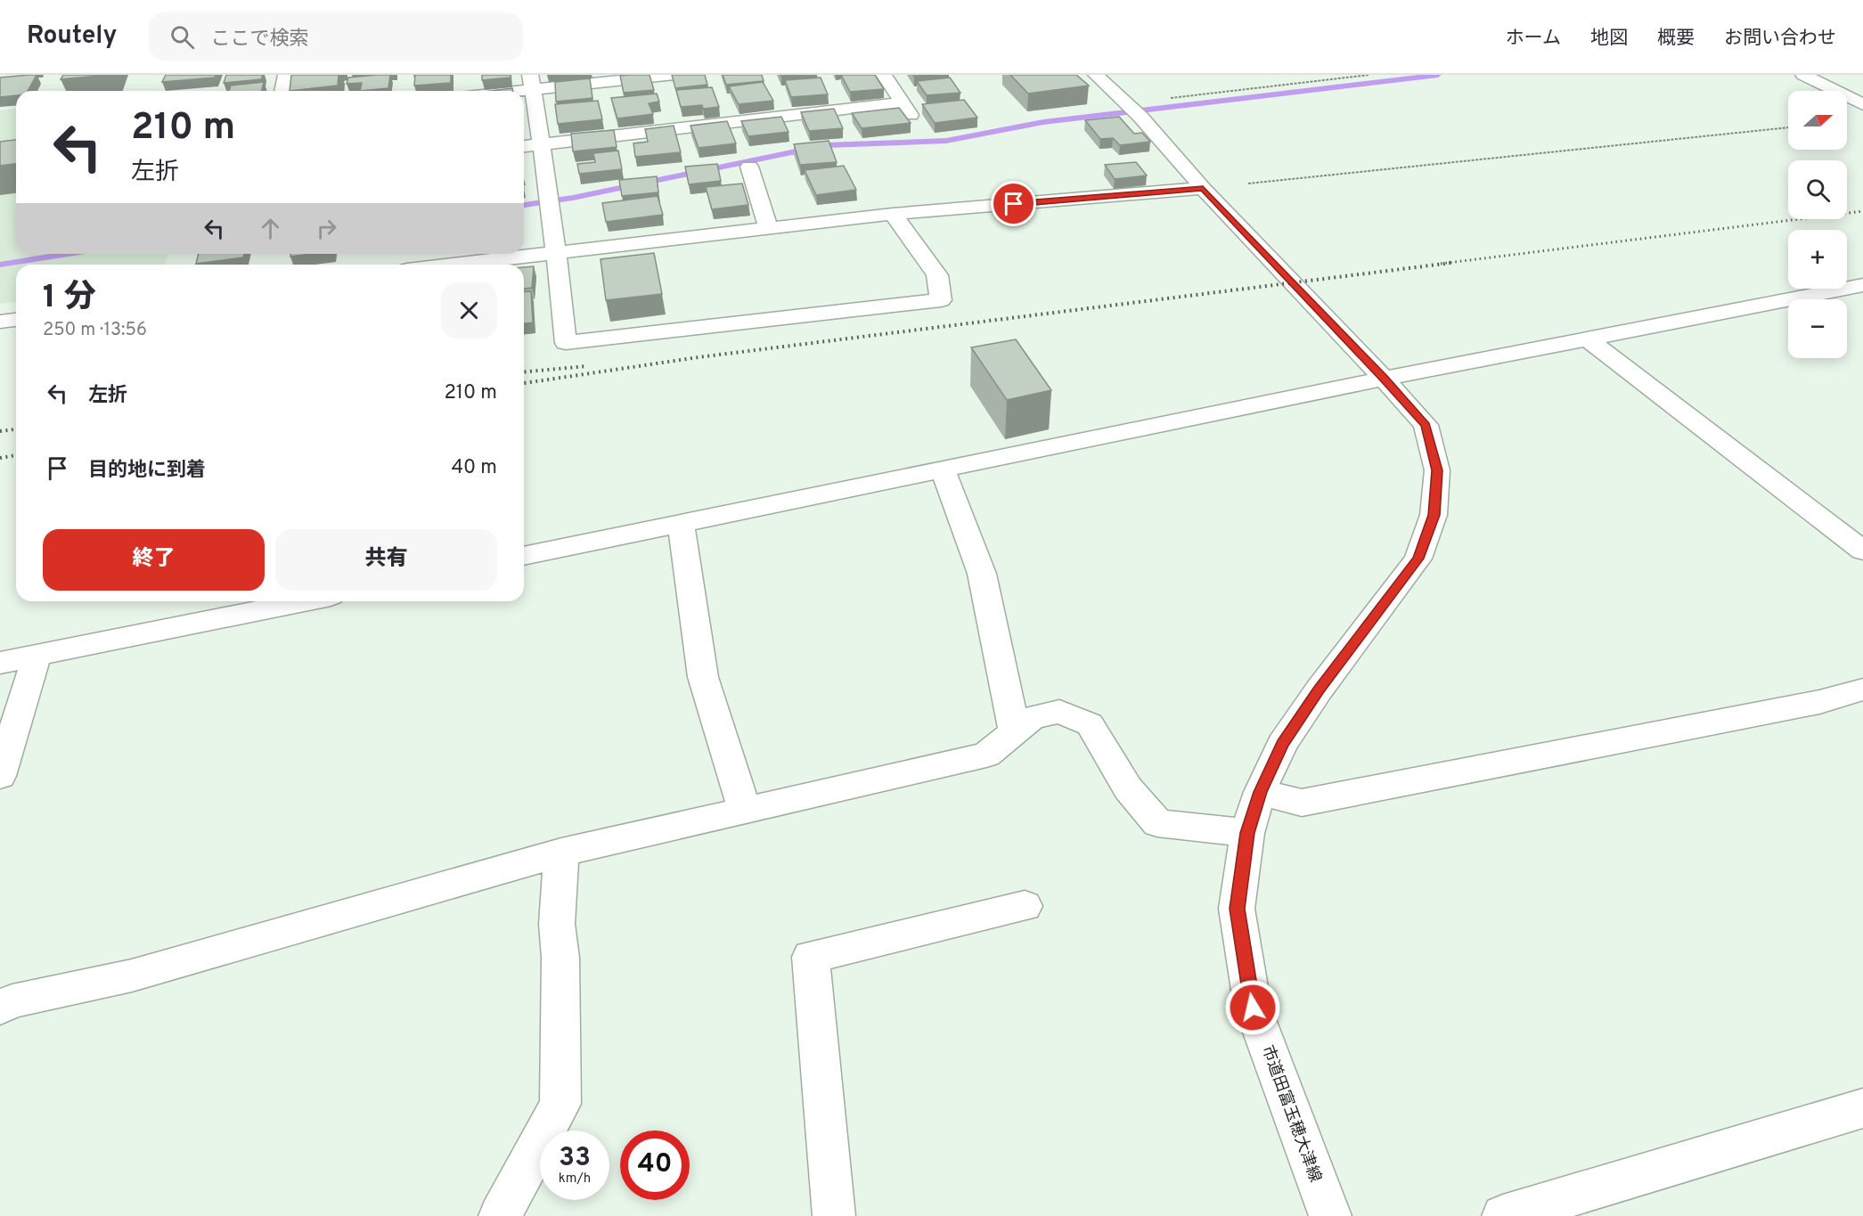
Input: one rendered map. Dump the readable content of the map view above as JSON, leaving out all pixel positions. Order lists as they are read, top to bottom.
{
  "streets": {
    "street": ["市道田富玉穂大津線"]
  },
  "north": "right",
  "page": {
    "header": "Routely",
    "search": "ここで検索",
    "nav": [
      "ホーム",
      "地図",
      "概要",
      "お問い合わせ"
    ],
    "map_buttons": ["+", "−"],
    "turn": ["210 m", "左折"],
    "heading": ["1 分", "250 m · 13:56"],
    "list": [
      {
        "name": "左折",
        "value": "210 m"
      },
      {
        "name": "目的地に到着",
        "value": "40 m"
      }
    ],
    "buttons": ["終了", "共有"],
    "speed": "33 km/h",
    "limit": "40"
  }
}
